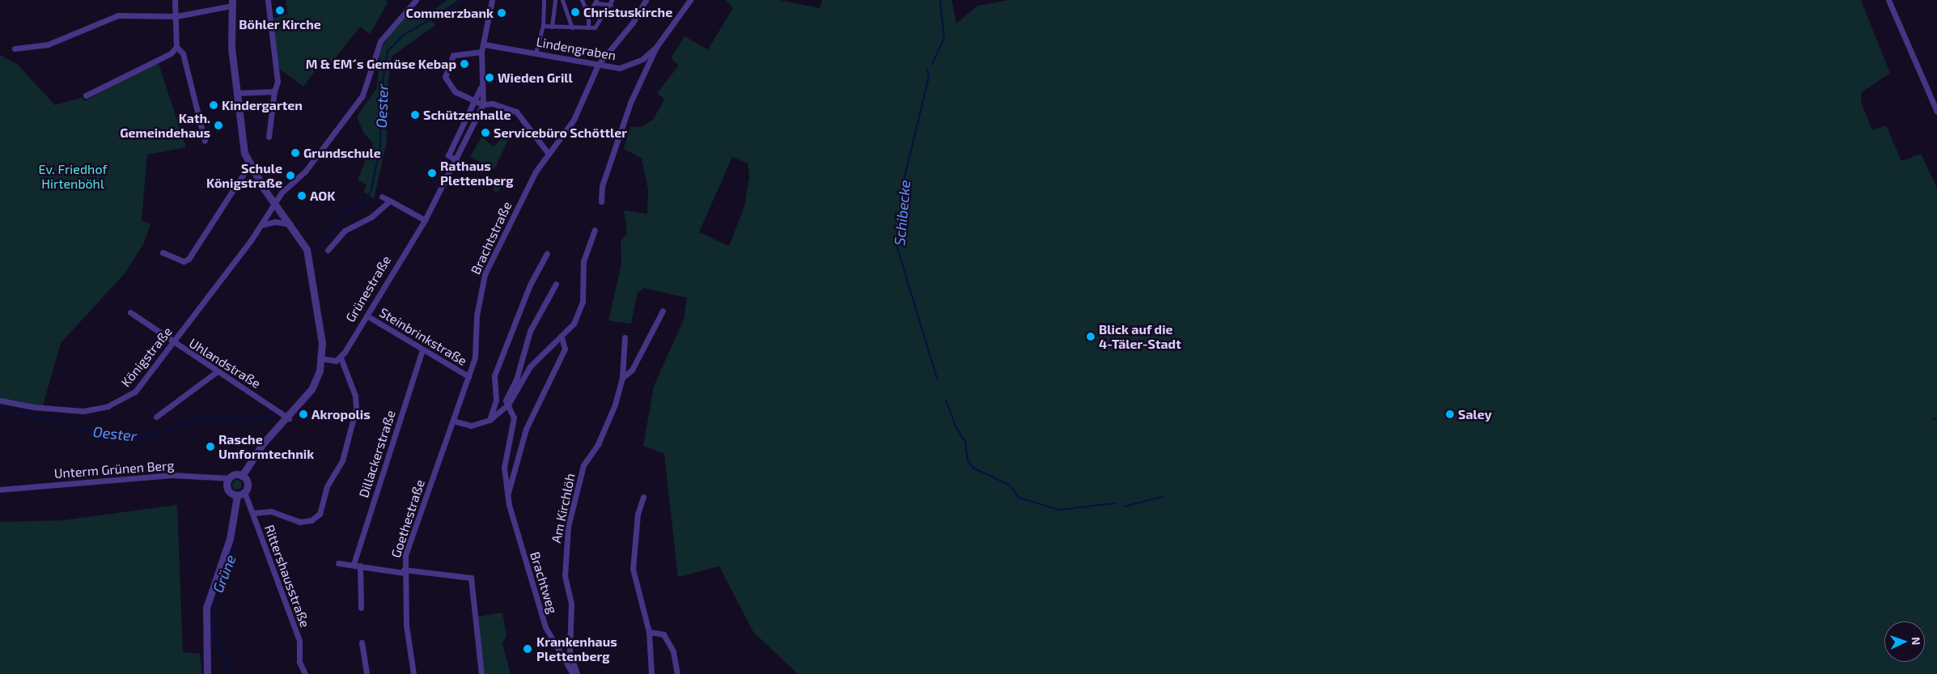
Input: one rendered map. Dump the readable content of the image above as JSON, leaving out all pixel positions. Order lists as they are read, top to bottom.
{
  "streets": {
    "street": [
      "Lindengraben",
      "Brachtstraße",
      "Grünestraße",
      "Steinbrinkstraße",
      "Königstraße",
      "Uhlandstraße",
      "Dillackerstraße",
      "Unterm Grünen Berg",
      "Am Kirchlöh",
      "Goethestraße",
      "Rittershausstraße",
      "Brachtweg"
    ]
  },
  "crossings": [
    ["Lindengraben", "Brachtstraße"],
    ["Brachtstraße", "Steinbrinkstraße"],
    ["Brachtstraße", "Goethestraße"],
    ["Grünestraße", "Steinbrinkstraße"],
    ["Steinbrinkstraße", "Dillackerstraße"],
    ["Steinbrinkstraße", "Goethestraße"],
    ["Königstraße", "Uhlandstraße"],
    ["Unterm Grünen Berg", "Rittershausstraße"]
  ],
  "water": ["Oester", "Schibecke", "Grüne"],
  "parks": ["Ev. Friedhof Hirtenböhl"],
  "places": [
    "Böhler Kirche",
    "Christuskirche",
    "Commerzbank",
    "M & EM´s Gemüse Kebap",
    "Wieden Grill",
    "Kindergarten",
    "Schützenhalle",
    "Kath. Gemeindehaus",
    "Servicebüro Schöttler",
    "Grundschule",
    "Rathaus Plettenberg",
    "Schule Königstraße",
    "AOK",
    "Blick auf die 4-Täler-Stadt",
    "Akropolis",
    "Saley",
    "Rasche Umformtechnik",
    "Krankenhaus Plettenberg"
  ],
  "north": "right"
}
